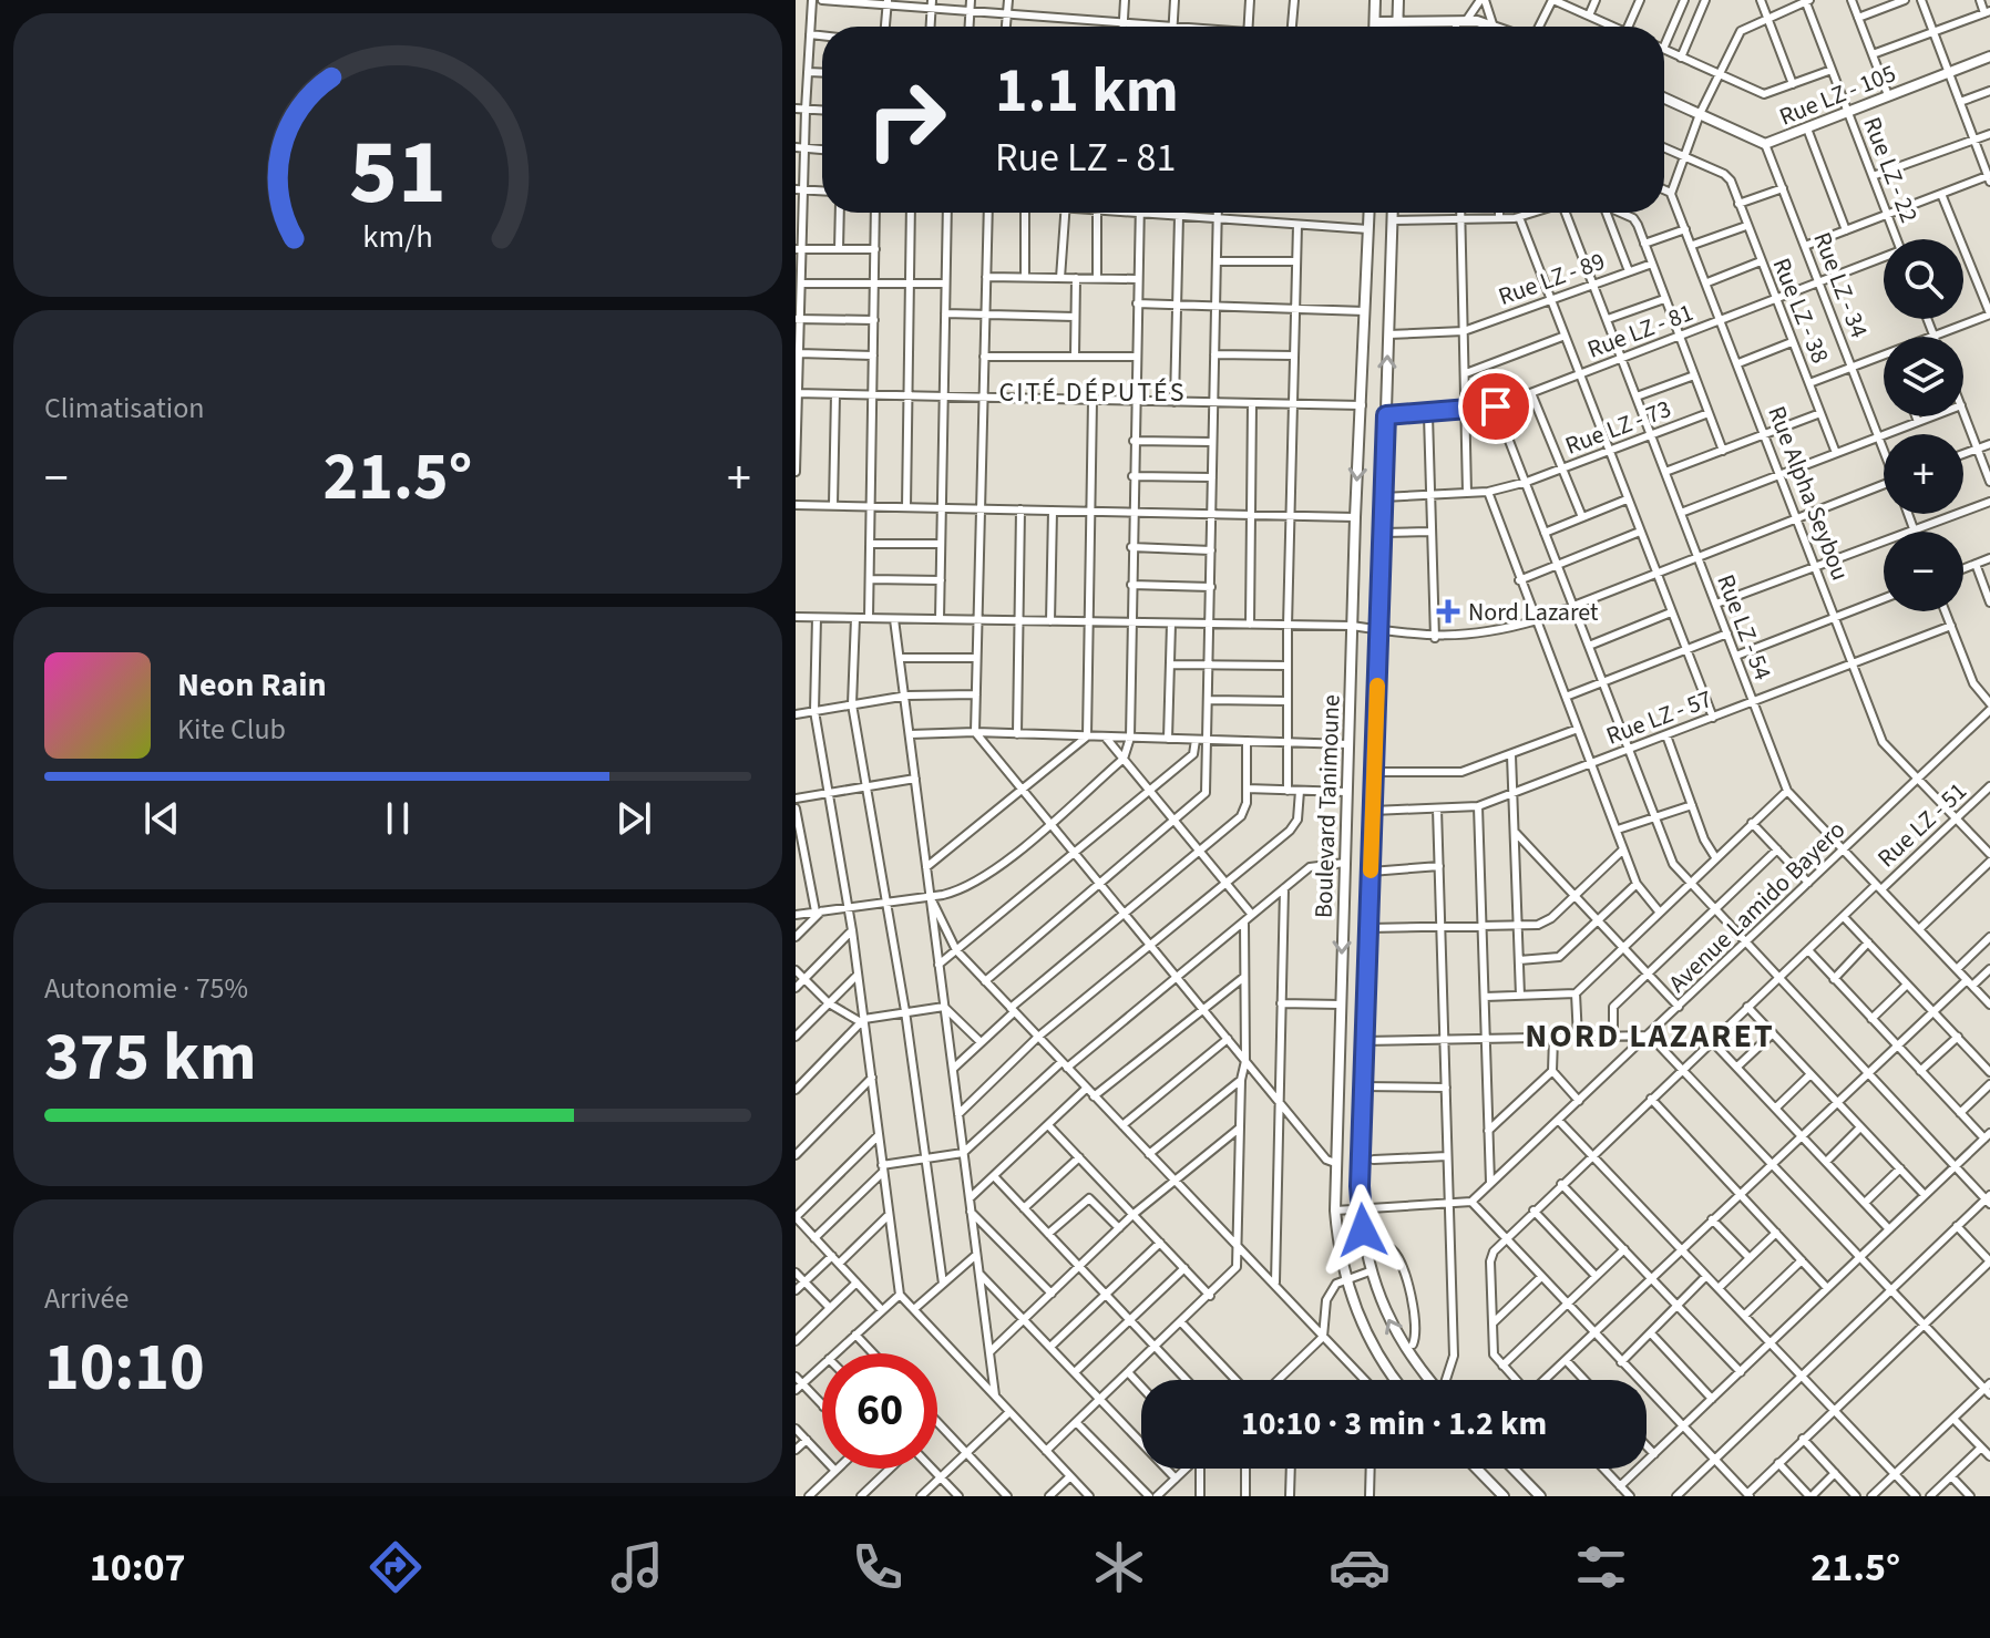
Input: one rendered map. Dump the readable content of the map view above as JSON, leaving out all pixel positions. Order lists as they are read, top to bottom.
{
  "streets": {
    "main road": ["Rue LZ - 105", "Boulevard Tanimoune"],
    "street": [
      "Rue LZ - 22",
      "Rue LZ - 89",
      "Rue LZ - 34",
      "Rue LZ - 38",
      "Rue LZ - 81",
      "Rue LZ - 73",
      "Rue Alpha Seybou",
      "Rue LZ - 54",
      "Rue LZ - 57",
      "Rue LZ - 51",
      "Avenue Lamido Bayero"
    ]
  },
  "crossings": [
    ["Rue LZ - 105", "Rue LZ - 22"],
    ["Rue LZ - 105", "Rue LZ - 34"],
    ["Rue LZ - 89", "Rue LZ - 54"],
    ["Rue LZ - 89", "Boulevard Tanimoune"],
    ["Rue LZ - 34", "Rue LZ - 81"],
    ["Rue LZ - 38", "Rue LZ - 81"],
    ["Rue LZ - 81", "Rue Alpha Seybou"],
    ["Rue LZ - 81", "Rue LZ - 54"],
    ["Rue LZ - 81", "Boulevard Tanimoune"],
    ["Rue LZ - 73", "Rue LZ - 54"],
    ["Rue LZ - 73", "Boulevard Tanimoune"],
    ["Rue Alpha Seybou", "Rue LZ - 57"],
    ["Rue Alpha Seybou", "Rue LZ - 51"],
    ["Rue Alpha Seybou", "Avenue Lamido Bayero"],
    ["Rue LZ - 54", "Rue LZ - 57"],
    ["Rue LZ - 54", "Rue LZ - 51"],
    ["Rue LZ - 54", "Avenue Lamido Bayero"],
    ["Rue LZ - 57", "Boulevard Tanimoune"]
  ],
  "districts": ["CITÉ DÉPUTÉS", "NORD LAZARET"],
  "places": {
    "health": ["Nord Lazaret"]
  },
  "page": {
    "turn": ["1.1 km", "Rue LZ - 81"],
    "map_buttons": ["+", "−"],
    "tile": [
      "Climatisation",
      ["Autonomie · 75%", "375 km"],
      ["Arrivée", "10:10"]
    ],
    "heat": ["−", "21.5°", "+"],
    "song": ["Neon Rain", "Kite Club"],
    "limit": "60",
    "trip": "10:10 · 3 min · 1.2 km",
    "tabs": ["10:07", "21.5°"],
    "gauge": ["51", "km/h"]
  }
}
